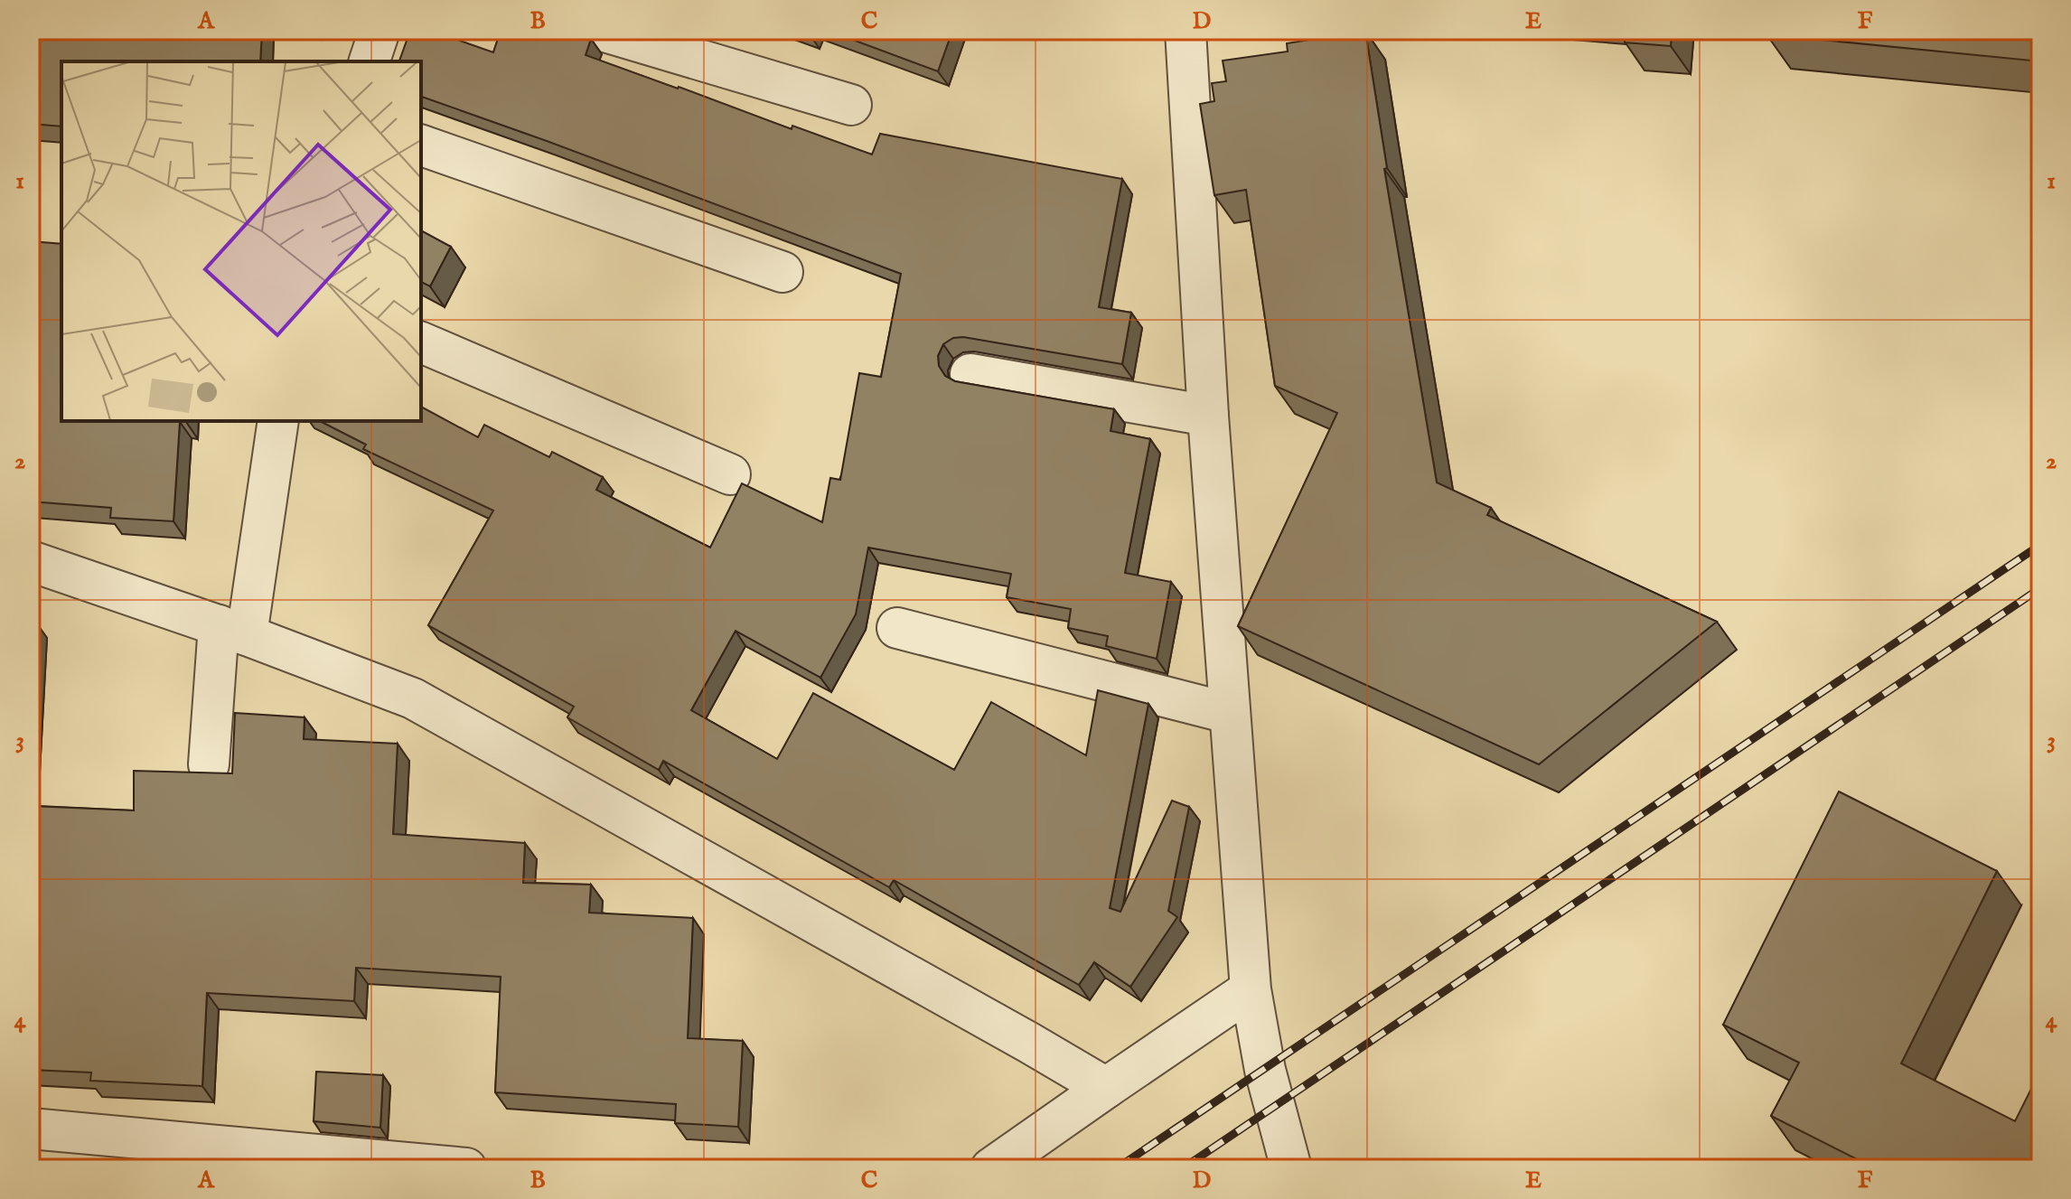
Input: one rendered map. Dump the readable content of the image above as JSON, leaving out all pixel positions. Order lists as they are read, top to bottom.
{
  "grid": {
    "columns": [
      "A",
      "B",
      "C",
      "D",
      "E",
      "F"
    ],
    "rows": [
      "1",
      "2",
      "3",
      "4"
    ]
  }
}
